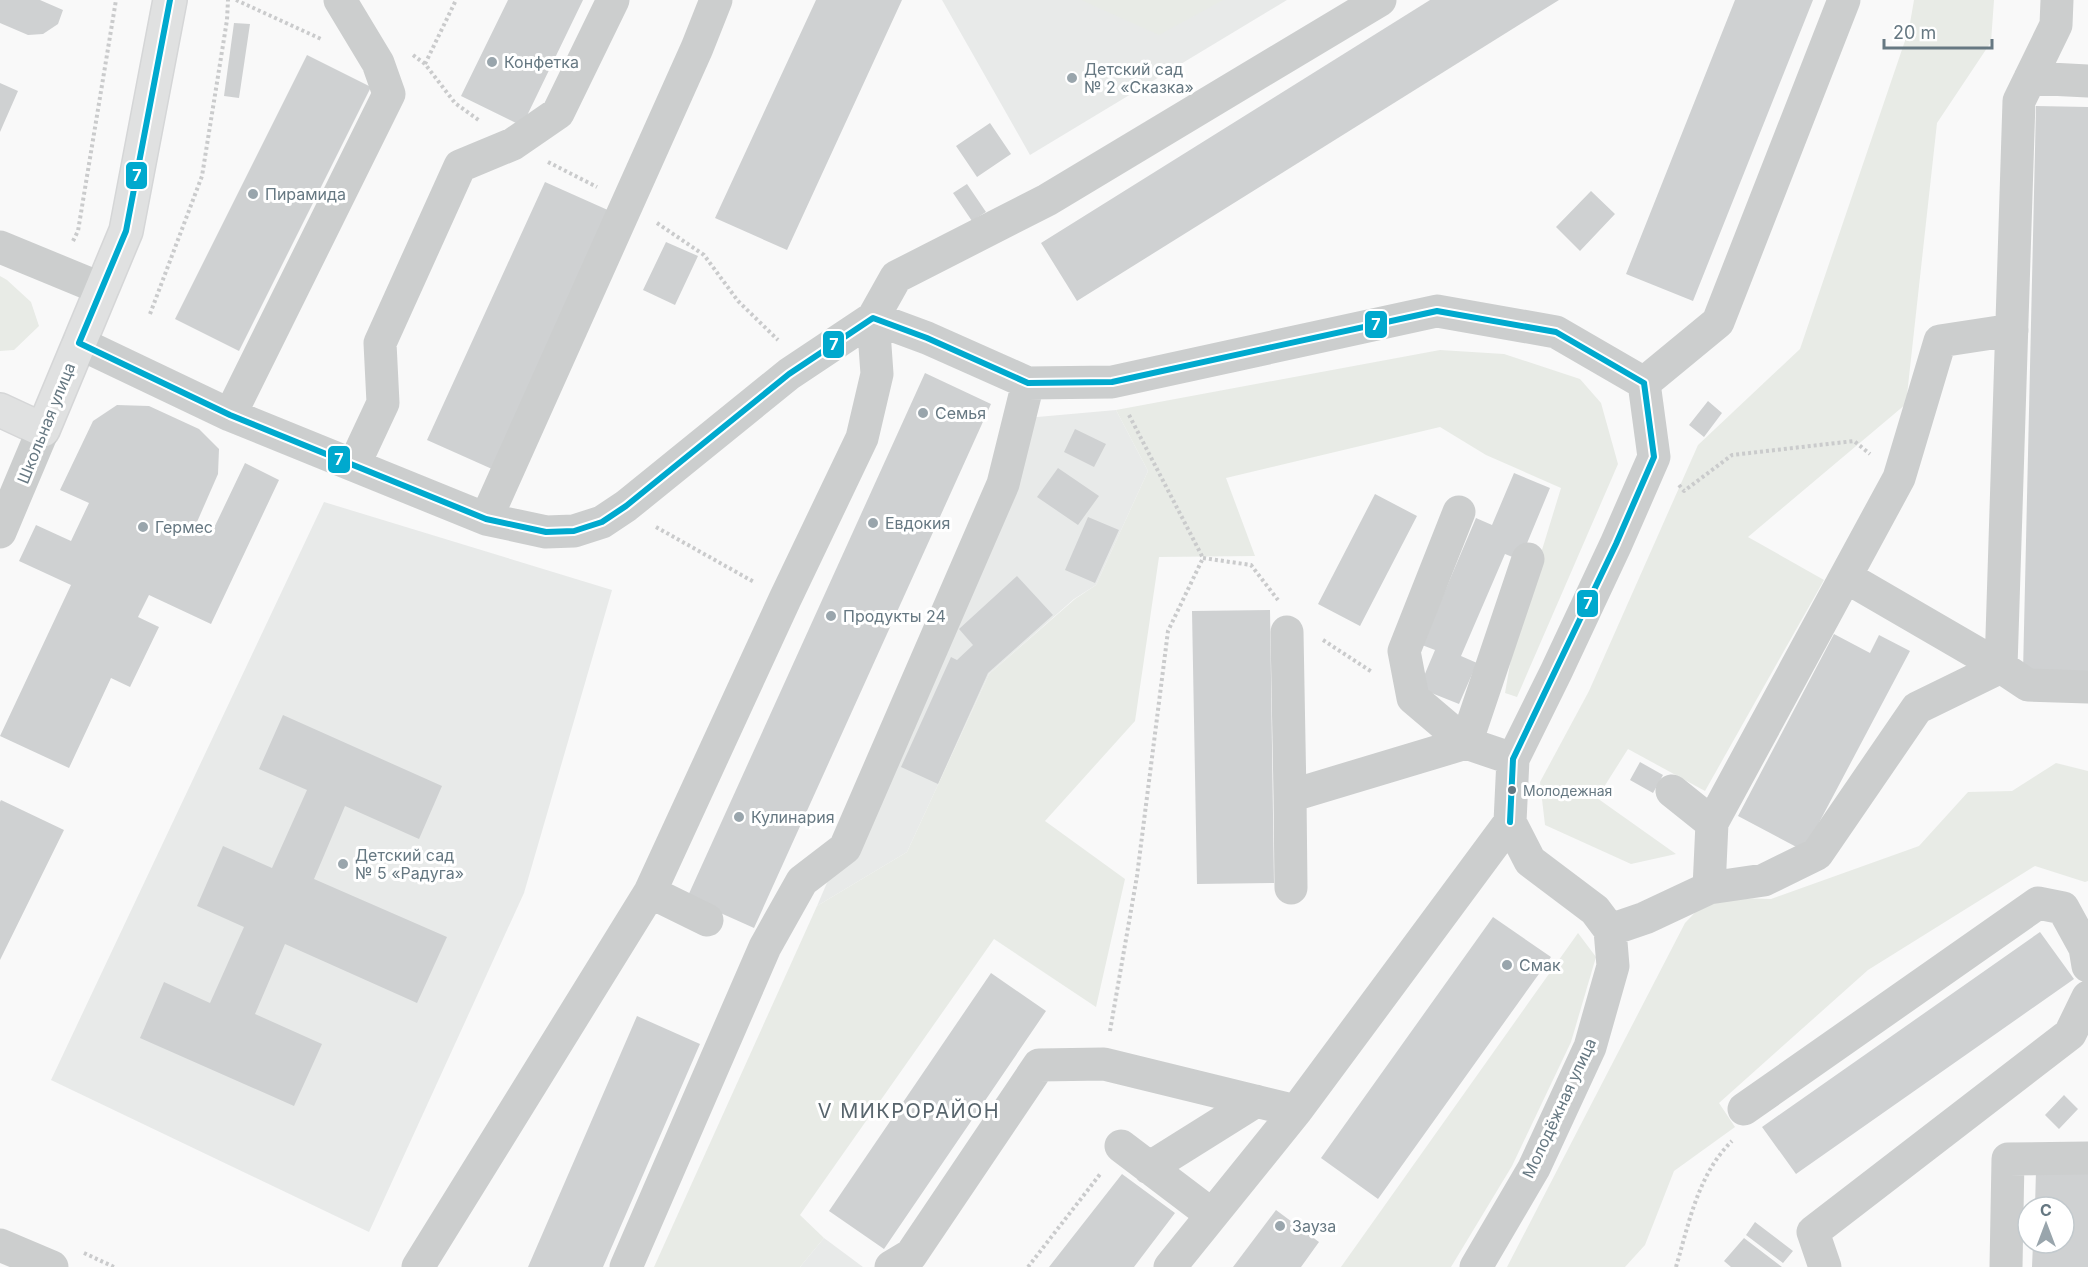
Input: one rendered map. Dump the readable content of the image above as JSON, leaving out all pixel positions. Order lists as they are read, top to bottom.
{
  "streets": {
    "main road": ["Школьная улица"],
    "street": ["Молодёжная улица"]
  },
  "districts": ["V МИКРОРАЙОН"],
  "places": [
    "Конфетка",
    "Детский сад № 2 «Сказка»",
    "Пирамида",
    "Семья",
    "Евдокия",
    "Гермес",
    "Продукты 24",
    "Молодежная",
    "Кулинария",
    "Детский сад № 5 «Радуга»",
    "Смак",
    "Зауза"
  ],
  "lines": ["transit line 7"],
  "scale_bar": "20 m",
  "north": "top"
}
